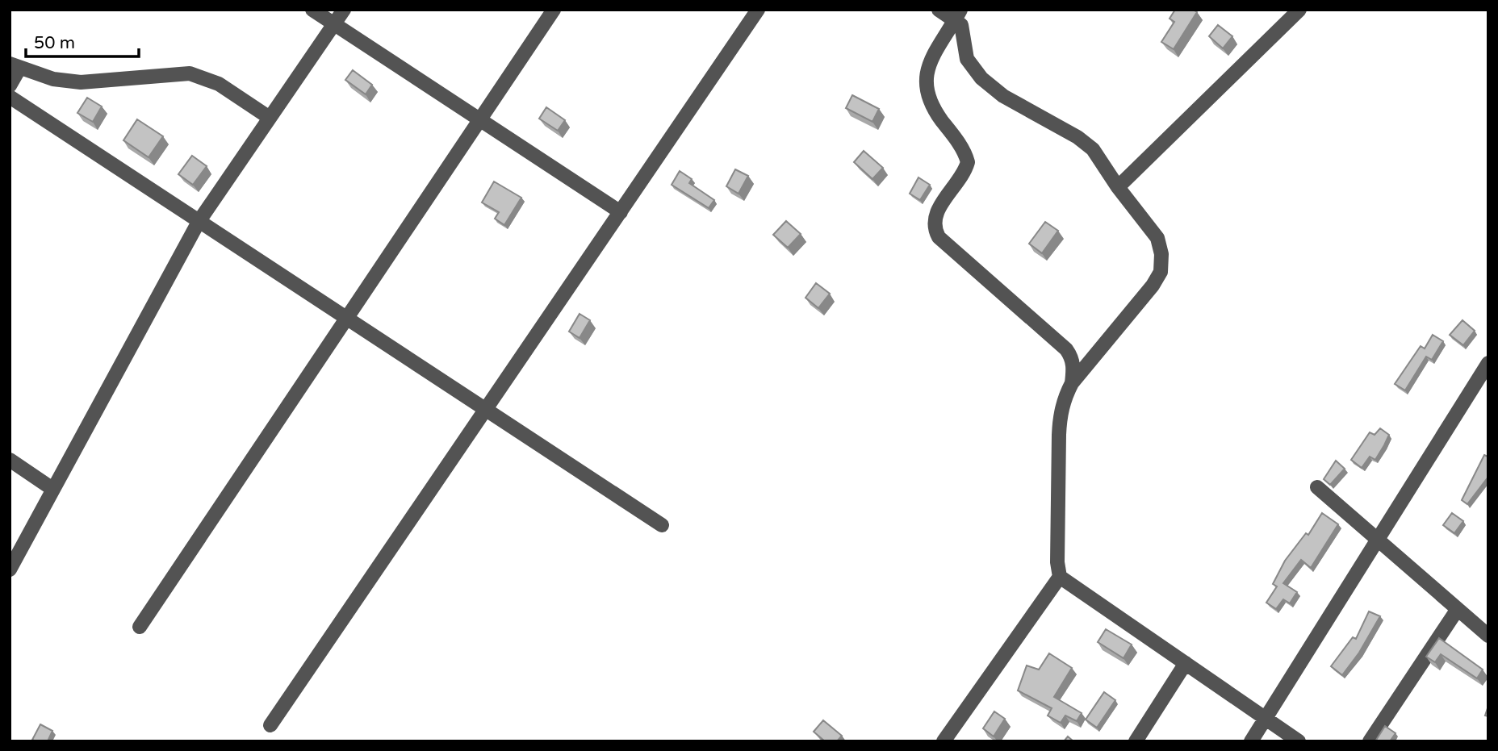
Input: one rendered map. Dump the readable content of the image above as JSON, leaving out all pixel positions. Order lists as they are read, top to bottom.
{
  "scale_bar": "50 m"
}
